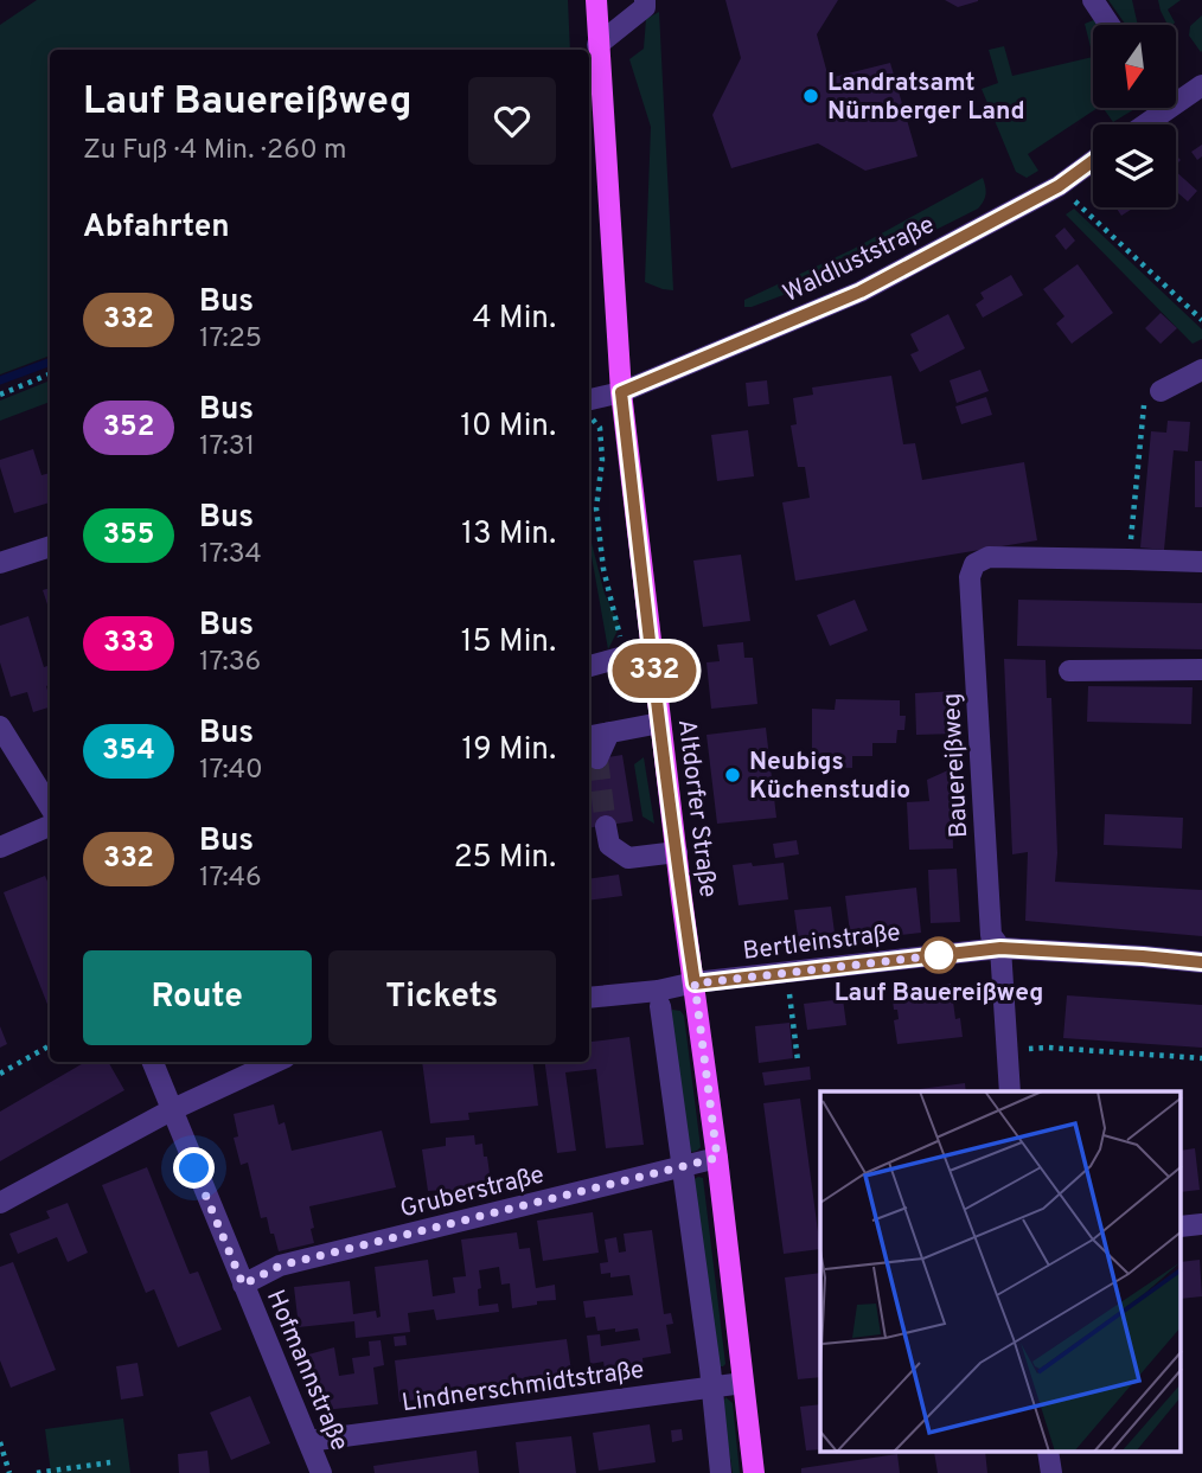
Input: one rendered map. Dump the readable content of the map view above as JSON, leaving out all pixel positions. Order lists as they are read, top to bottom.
{
  "streets": {
    "main road": ["Altdorfer Straße"],
    "street": [
      "Waldluststraße",
      "Bauereißweg",
      "Bertleinstraße",
      "Gruberstraße",
      "Hofmannstraße",
      "Lindnerschmidtstraße"
    ]
  },
  "crossings": [
    ["Waldluststraße", "Altdorfer Straße"],
    ["Bauereißweg", "Bertleinstraße"],
    ["Altdorfer Straße", "Bertleinstraße"],
    ["Altdorfer Straße", "Gruberstraße"],
    ["Altdorfer Straße", "Lindnerschmidtstraße"],
    ["Gruberstraße", "Hofmannstraße"],
    ["Hofmannstraße", "Lindnerschmidtstraße"]
  ],
  "places": ["Landratsamt Nürnberger Land", "Neubigs Küchenstudio", "Lauf Bauereißweg"],
  "lines": ["bus line 332"],
  "north": "bottom",
  "page": {
    "on_map": "332",
    "heading": [
      ["Lauf Bauereißweg", "Zu Fuß · 4 Min. · 260 m"],
      "Abfahrten"
    ],
    "list": [
      {
        "mark": "332",
        "name": "Bus",
        "note": "17:25",
        "value": "4 Min."
      },
      {
        "mark": "352",
        "name": "Bus",
        "note": "17:31",
        "value": "10 Min."
      },
      {
        "mark": "355",
        "name": "Bus",
        "note": "17:34",
        "value": "13 Min."
      },
      {
        "mark": "333",
        "name": "Bus",
        "note": "17:36",
        "value": "15 Min."
      },
      {
        "mark": "354",
        "name": "Bus",
        "note": "17:40",
        "value": "19 Min."
      },
      {
        "mark": "332",
        "name": "Bus",
        "note": "17:46",
        "value": "25 Min."
      }
    ],
    "buttons": ["Route", "Tickets"]
  }
}
